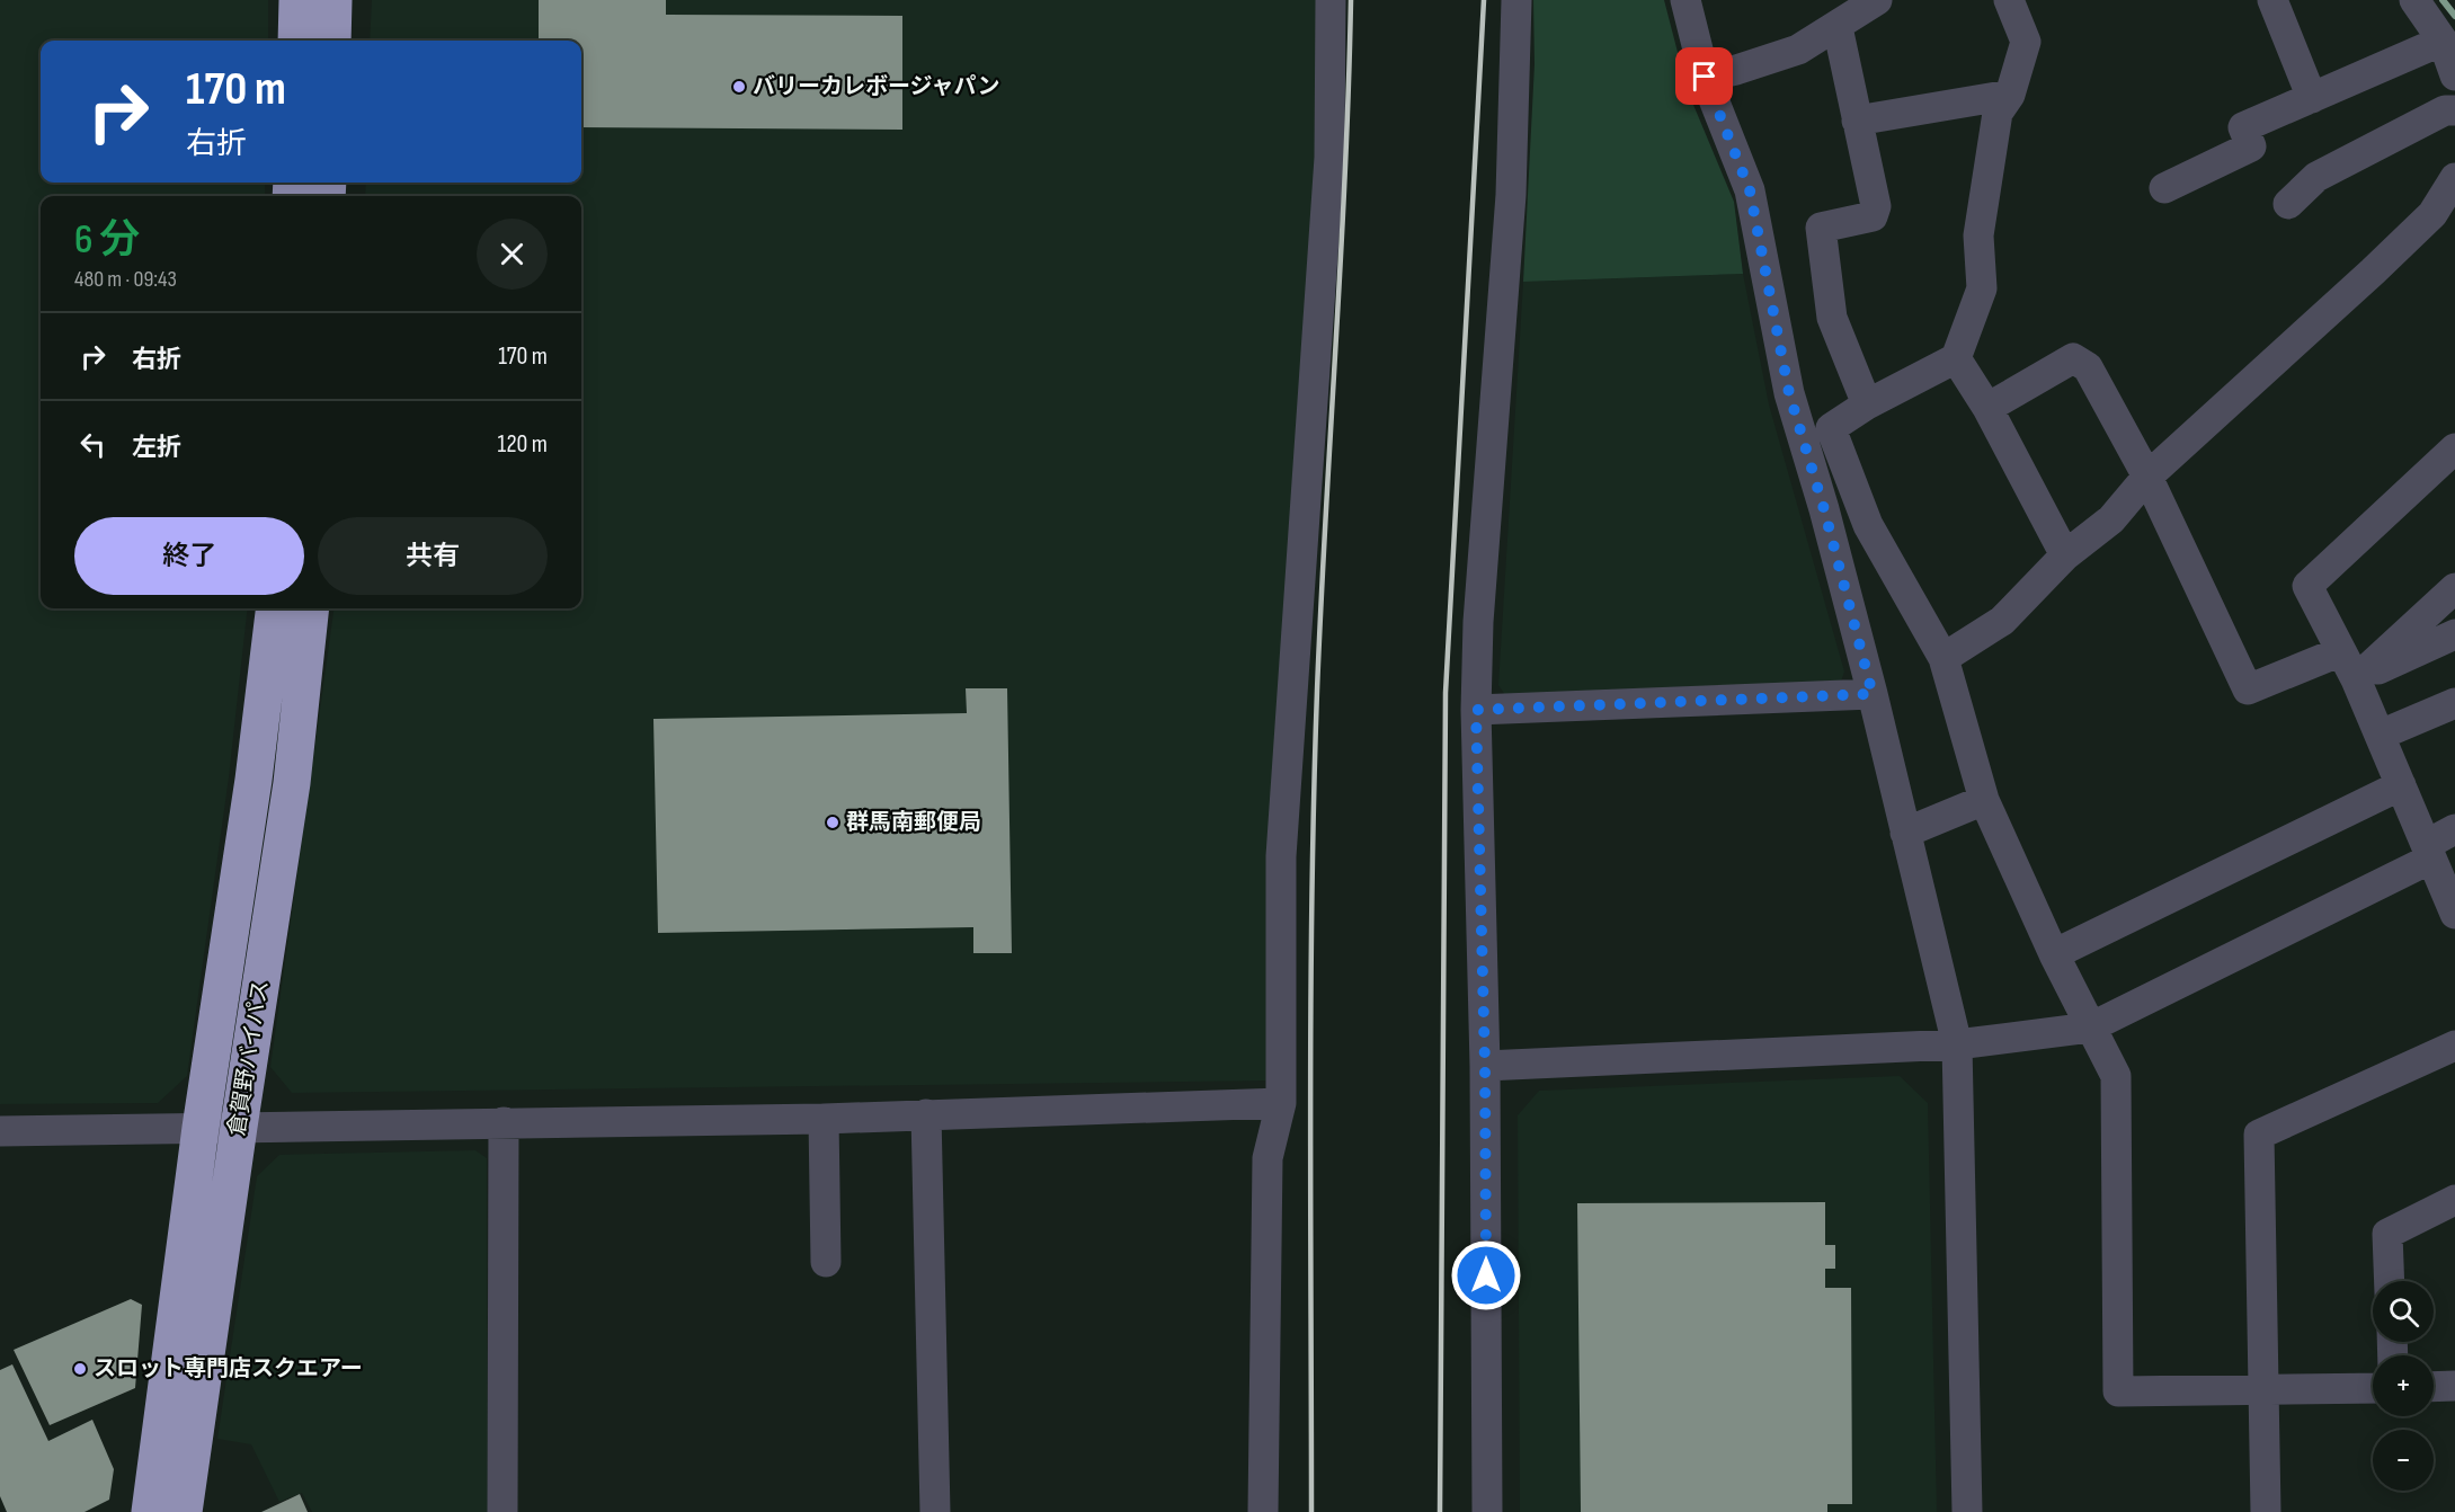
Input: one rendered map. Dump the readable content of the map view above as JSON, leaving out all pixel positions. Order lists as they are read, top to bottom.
{
  "streets": {
    "highway": ["倉賀野バイパス"]
  },
  "places": ["バリーカレボージャパン", "群馬南郵便局", "スロット専門店スクエアー"],
  "page": {
    "turn": ["170 m", "右折"],
    "heading": ["6 分", "480 m · 09:43"],
    "list": [
      {
        "name": "右折",
        "value": "170 m"
      },
      {
        "name": "左折",
        "value": "120 m"
      }
    ],
    "buttons": ["終了", "共有"],
    "map_buttons": ["+", "−"]
  }
}
